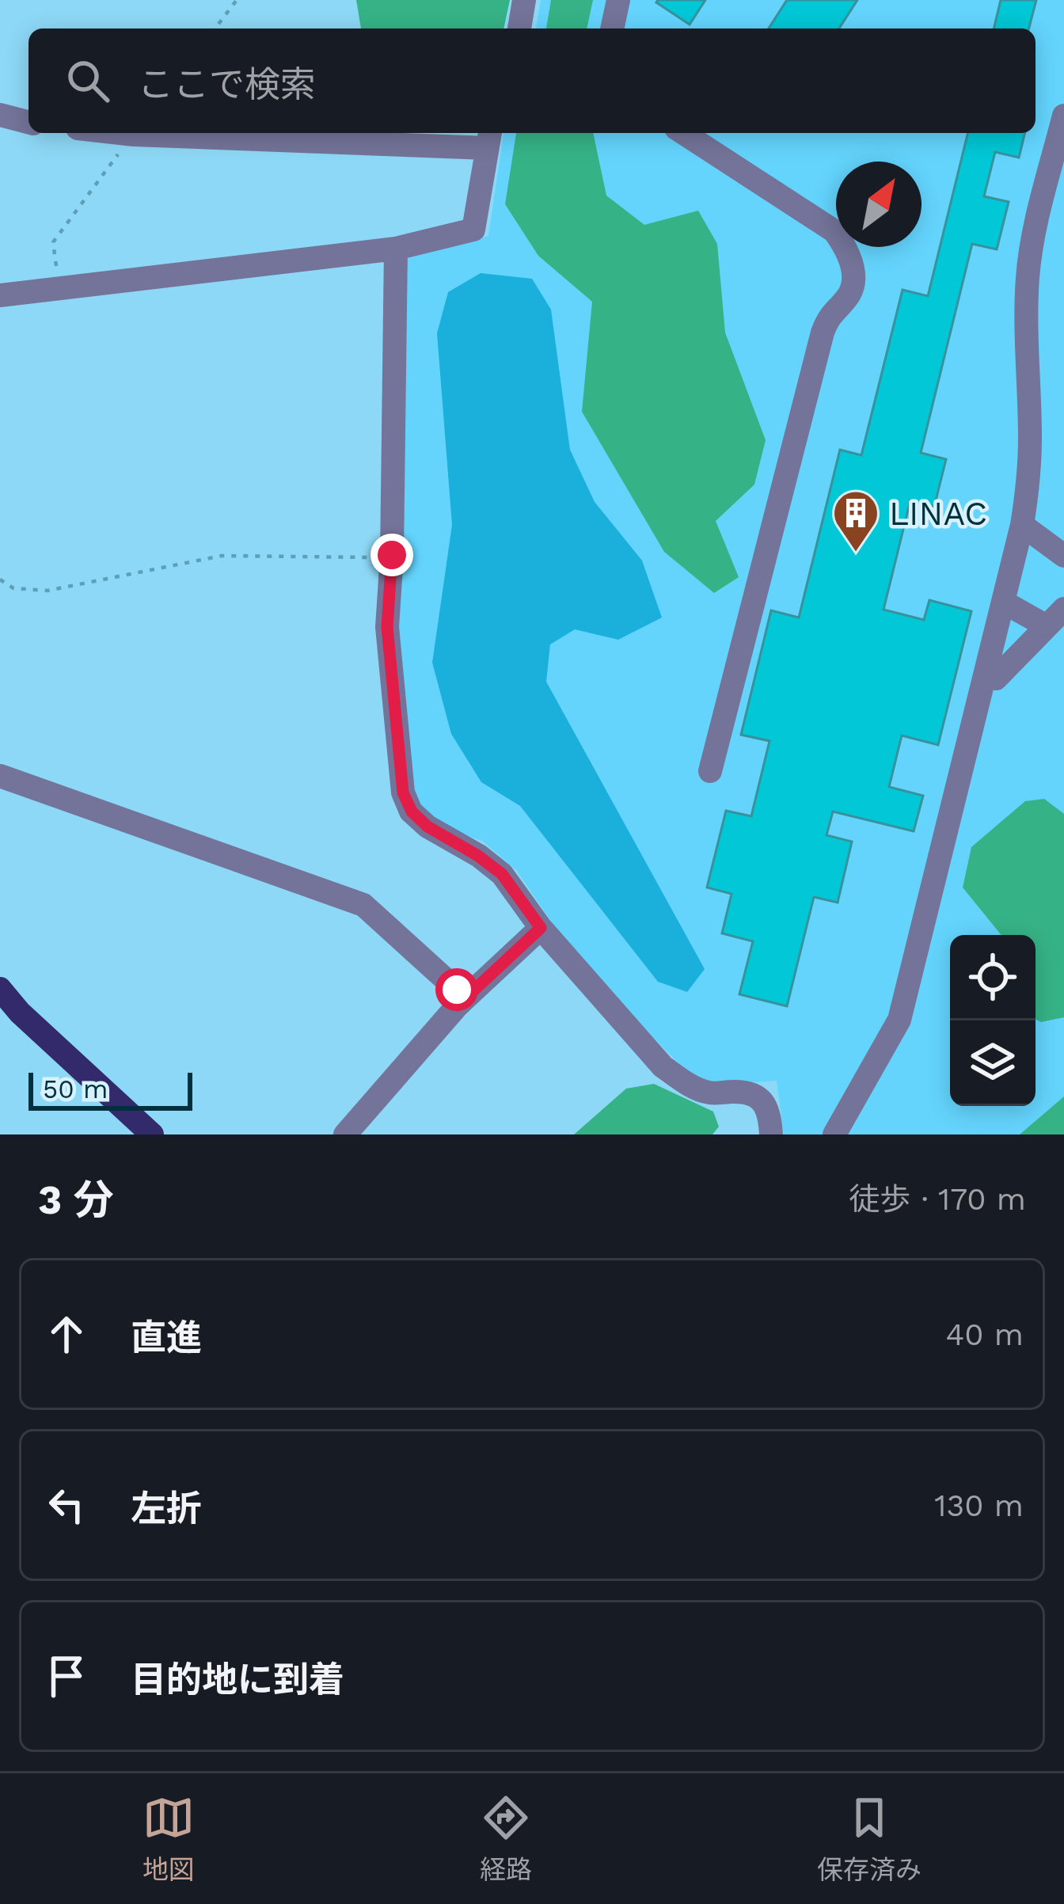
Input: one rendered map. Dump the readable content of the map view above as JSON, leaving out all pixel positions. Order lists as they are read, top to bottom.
{
  "places": {
    "building": ["LINAC"]
  },
  "scale_bar": "50 m",
  "north": "top right",
  "page": {
    "search": "ここで検索",
    "scale": "50 m",
    "heading": ["3 分", "徒歩 · 170 m"],
    "list": [
      ["直進", "40 m"],
      ["左折", "130 m"],
      "目的地に到着"
    ],
    "nav": ["地図", "経路", "保存済み"]
  }
}
